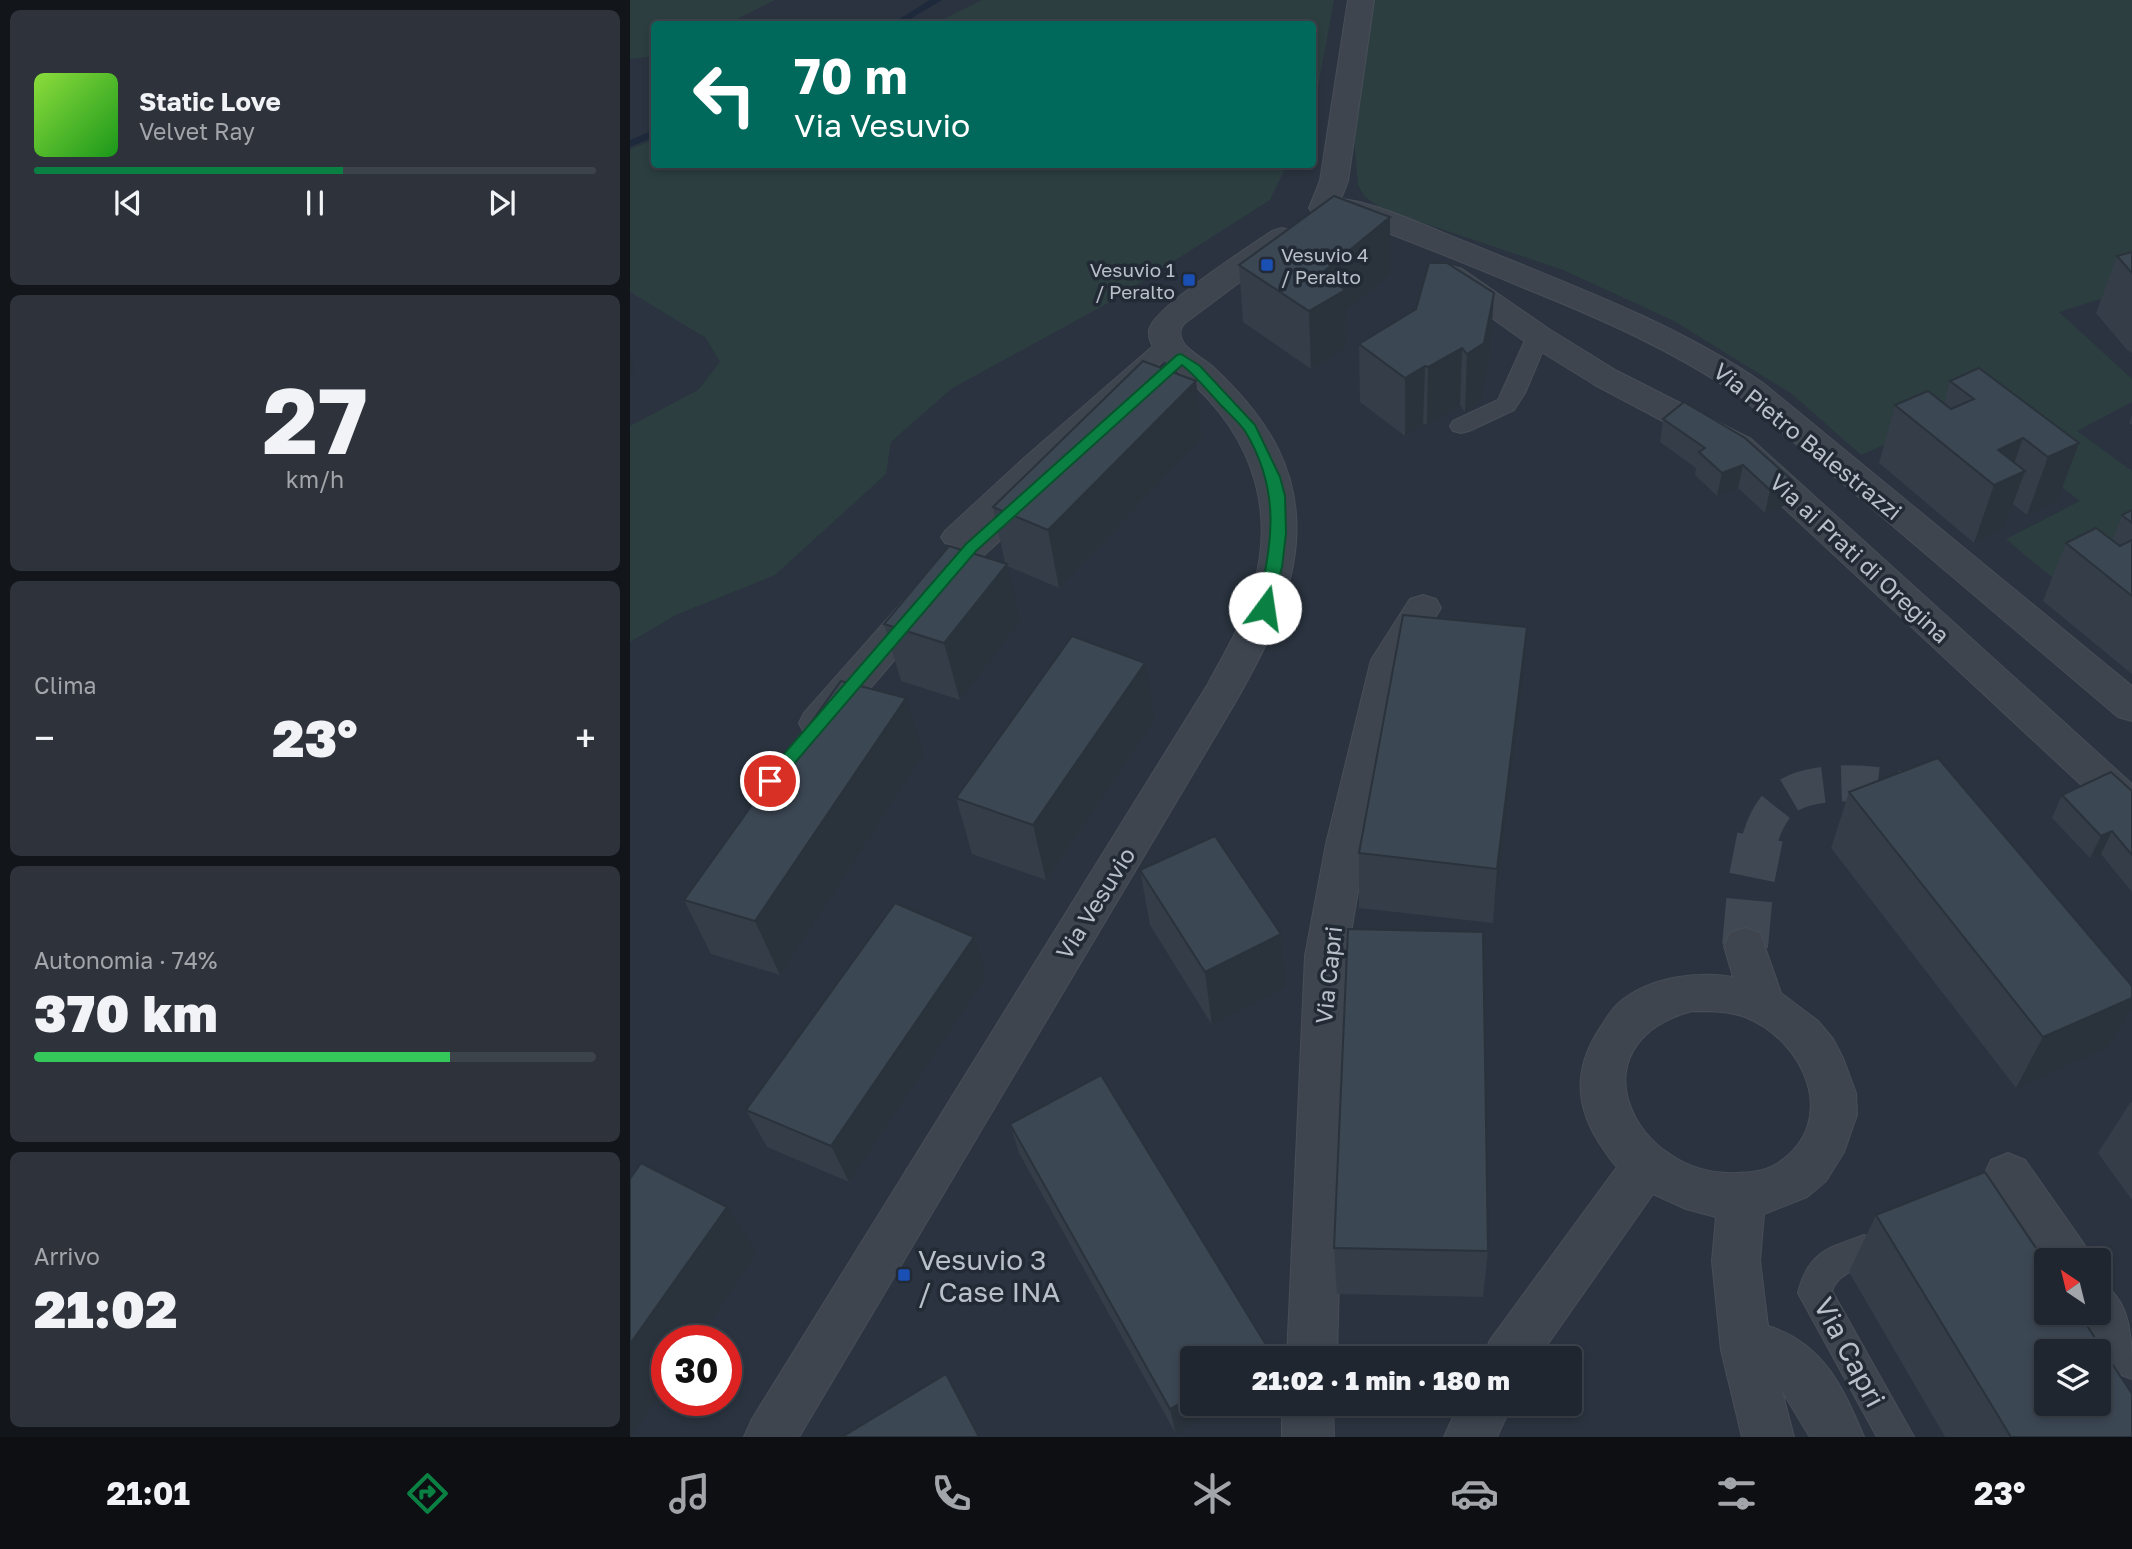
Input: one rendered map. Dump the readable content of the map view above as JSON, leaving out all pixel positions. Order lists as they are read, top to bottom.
{
  "streets": {
    "street": [
      "Via Pietro Balestrazzi",
      "Via ai Prati di Oregina",
      "Via Vesuvio",
      "Via Capri"
    ]
  },
  "crossings": [
    ["Via Pietro Balestrazzi", "Via ai Prati di Oregina"]
  ],
  "places": {
    "transit": ["Vesuvio 4 / Peralto", "Vesuvio 1 / Peralto", "Vesuvio 3 / Case INA"]
  },
  "north": "top left",
  "page": {
    "turn": ["70 m", "Via Vesuvio"],
    "song": ["Static Love", "Velvet Ray"],
    "tile": [
      ["27", "km/h"],
      "Clima",
      ["Autonomia · 74%", "370 km"],
      ["Arrivo", "21:02"]
    ],
    "heat": ["−", "23°", "+"],
    "limit": "30",
    "trip": "21:02 · 1 min · 180 m",
    "tabs": ["21:01", "23°"]
  }
}
